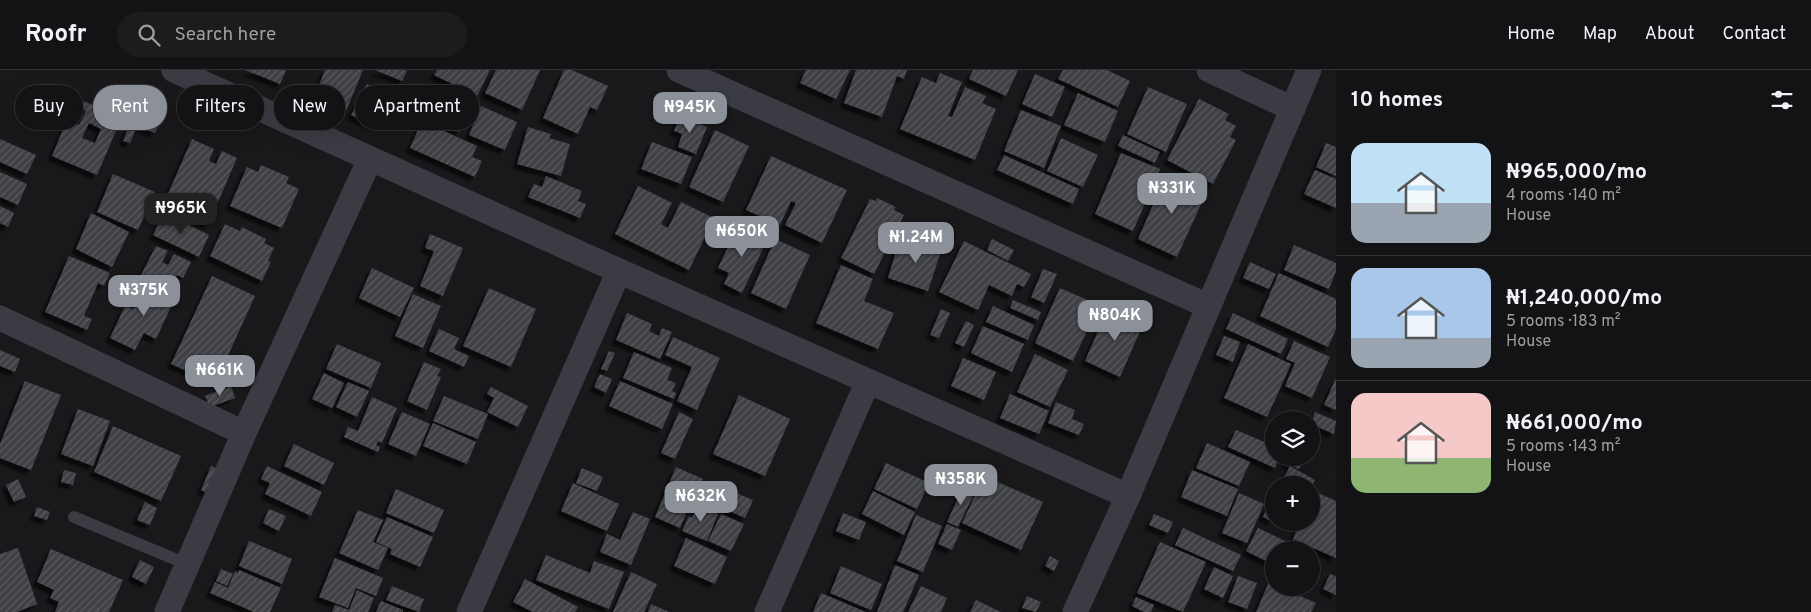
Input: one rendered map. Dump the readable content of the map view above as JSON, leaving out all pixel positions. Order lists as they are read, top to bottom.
{
  "page": {
    "header": "Roofr",
    "search": "Search here",
    "nav": [
      "Home",
      "Map",
      "About",
      "Contact"
    ],
    "heading": "10 homes",
    "chip": [
      "Buy",
      "Rent",
      "Filters",
      "New",
      "Apartment"
    ],
    "price": [
      "₦945K",
      "₦331K",
      "₦965K",
      "₦650K",
      "₦1.24M",
      "₦375K",
      "₦804K",
      "₦661K",
      "₦358K",
      "₦632K"
    ],
    "list": [
      {
        "name": "₦965,000/mo",
        "note": "4 rooms · 140 m² · House"
      },
      {
        "name": "₦1,240,000/mo",
        "note": "5 rooms · 183 m² · House"
      },
      {
        "name": "₦661,000/mo",
        "note": "5 rooms · 143 m² · House"
      }
    ],
    "map_buttons": ["+", "−"]
  }
}
